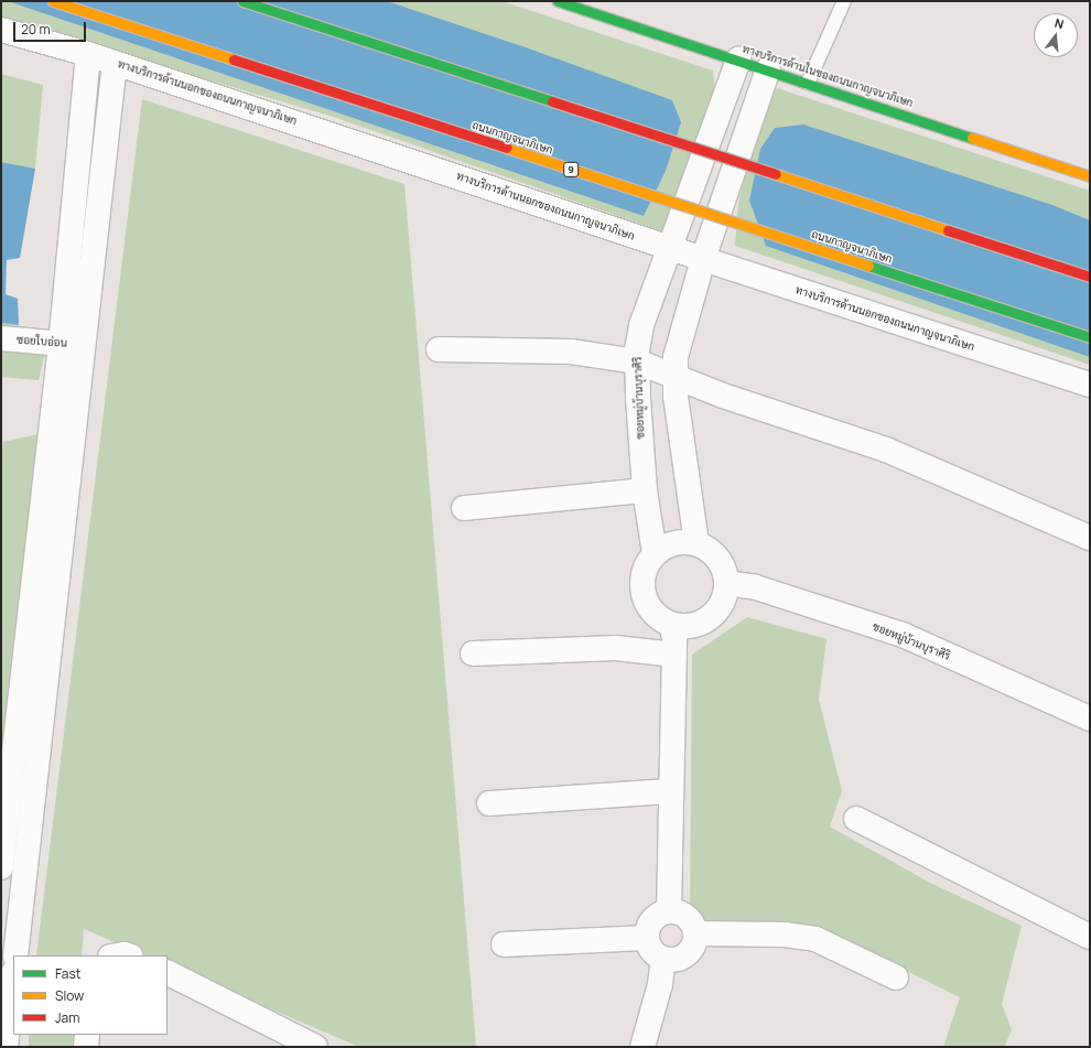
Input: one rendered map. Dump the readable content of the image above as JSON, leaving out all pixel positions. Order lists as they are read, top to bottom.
{
  "streets": {
    "main road": ["ทางบริการด้านในของถนนกาญจนาภิเษก", "ถนนกาญจนาภิเษก", "9"],
    "street": ["ทางบริการด้านนอกของถนนกาญจนาภิเษก", "ซอยใบอ่อน", "ซอยหมู่บ้านบุราศิริ"]
  },
  "crossings": [
    ["ทางบริการด้านในของถนนกาญจนาภิเษก", "ซอยหมู่บ้านบุราศิริ"],
    ["ทางบริการด้านนอกของถนนกาญจนาภิเษก", "ซอยหมู่บ้านบุราศิริ"]
  ],
  "legend": ["Fast", "Slow", "Jam"],
  "scale_bar": "20 m",
  "north": "top"
}
